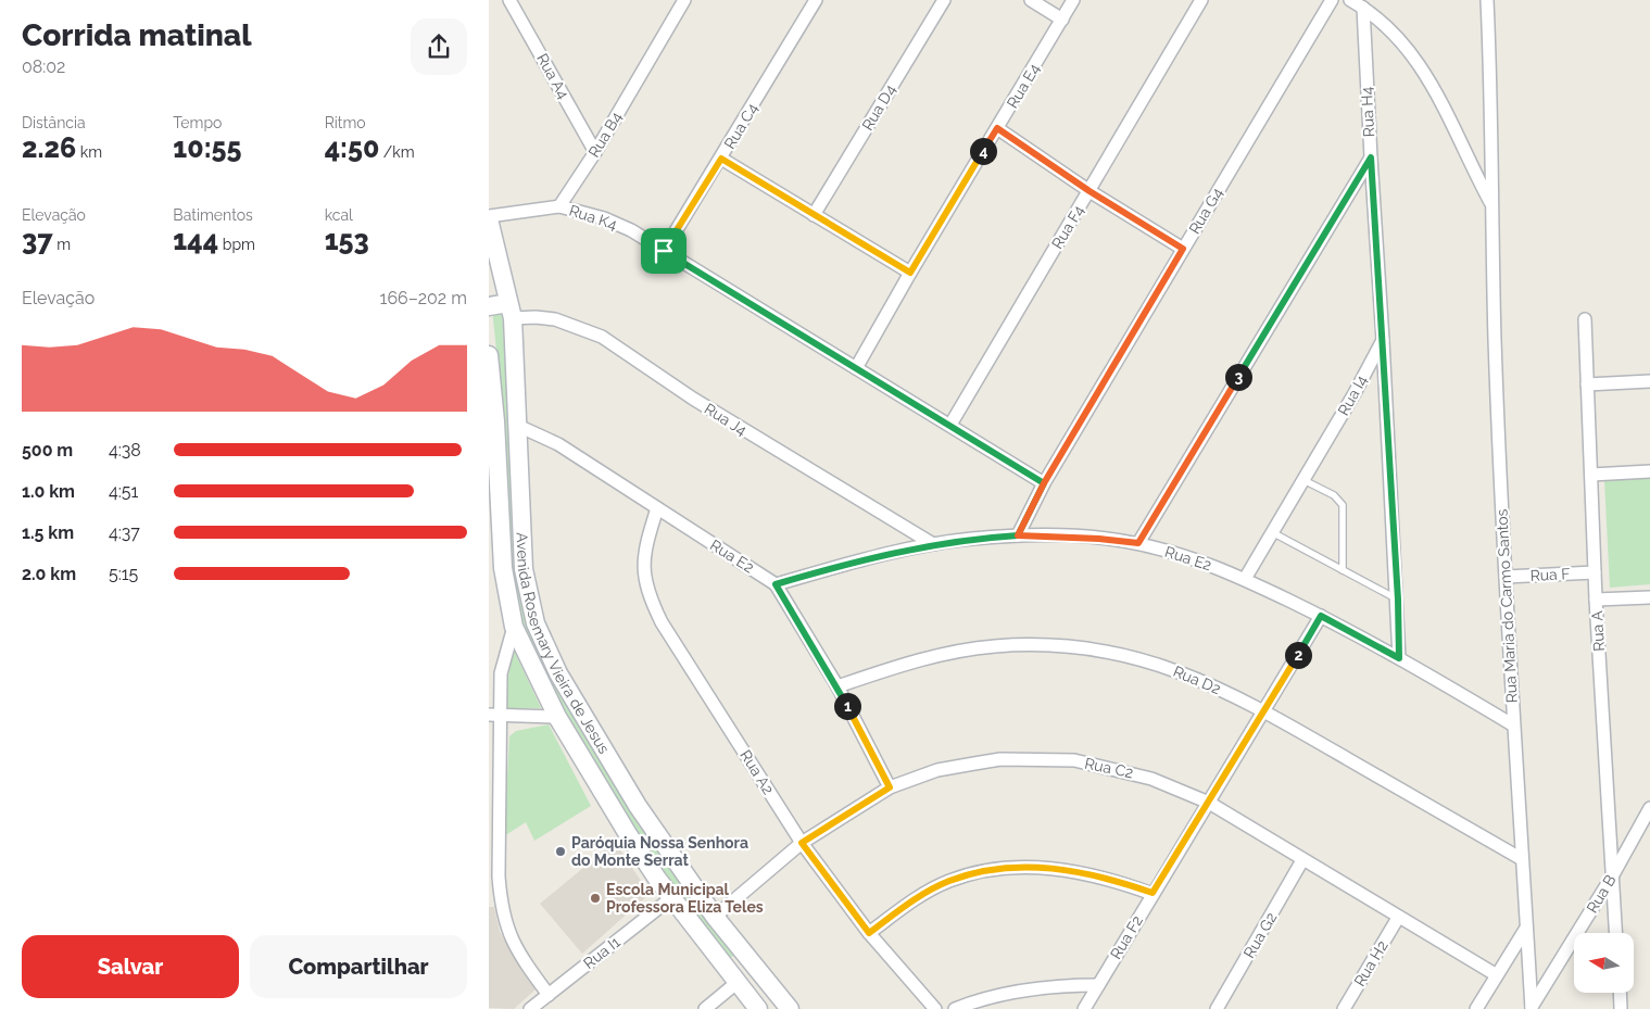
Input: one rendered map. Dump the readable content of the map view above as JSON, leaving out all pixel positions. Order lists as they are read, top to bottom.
{
  "streets": {
    "street": [
      "Rua A4",
      "Rua E4",
      "Rua D4",
      "Rua H4",
      "Rua C4",
      "Rua B4",
      "Rua G4",
      "Rua K4",
      "Rua F4",
      "Rua I4",
      "Rua J4",
      "Rua E2",
      "Rua F",
      "Rua Maria do Carmo Santos",
      "Rua A",
      "Avenida Rosemary Vieira de Jesus",
      "Rua D2",
      "Rua C2",
      "Rua A2",
      "Rua B",
      "Rua G2",
      "Rua F2",
      "Rua I1",
      "Rua H2"
    ]
  },
  "crossings": [
    ["Rua A4", "Rua B4"],
    ["Rua E4", "Rua K4"],
    ["Rua H4", "Rua E2"],
    ["Rua H4", "Rua Maria do Carmo Santos"],
    ["Rua C4", "Rua K4"],
    ["Rua B4", "Rua K4"],
    ["Rua G4", "Rua K4"],
    ["Rua G4", "Rua E2"],
    ["Rua K4", "Rua F4"],
    ["Rua I4", "Rua E2"],
    ["Rua J4", "Rua E2"],
    ["Rua J4", "Avenida Rosemary Vieira de Jesus"],
    ["Rua E2", "Rua Maria do Carmo Santos"],
    ["Rua E2", "Avenida Rosemary Vieira de Jesus"],
    ["Rua E2", "Rua A2"],
    ["Rua E2", "Rua F2"],
    ["Rua F", "Rua Maria do Carmo Santos"],
    ["Rua F", "Rua A"],
    ["Rua Maria do Carmo Santos", "Rua D2"],
    ["Rua Maria do Carmo Santos", "Rua B"],
    ["Rua A", "Rua B"],
    ["Avenida Rosemary Vieira de Jesus", "Rua C2"],
    ["Avenida Rosemary Vieira de Jesus", "Rua I1"],
    ["Rua D2", "Rua F2"],
    ["Rua C2", "Rua A2"],
    ["Rua C2", "Rua G2"],
    ["Rua C2", "Rua F2"],
    ["Rua C2", "Rua H2"]
  ],
  "places": ["Paróquia Nossa Senhora do Monte Serrat", "Escola Municipal Professora Eliza Teles"],
  "north": "left",
  "page": {
    "heading": ["Corrida matinal", "08:02"],
    "stats": [
      ["Distância", "2.26 km"],
      ["Tempo", "10:55"],
      ["Ritmo", "4:50 /km"],
      ["Elevação", "37 m"],
      ["Batimentos", "144 bpm"],
      ["kcal", "153"]
    ],
    "pins": [
      "4",
      "3",
      "2",
      "1"
    ],
    "chart": ["Elevação", "166–202 m"],
    "list": [
      {
        "name": "500 m",
        "note": "4:38"
      },
      {
        "name": "1.0 km",
        "note": "4:51"
      },
      {
        "name": "1.5 km",
        "note": "4:37"
      },
      {
        "name": "2.0 km",
        "note": "5:15"
      }
    ],
    "buttons": ["Salvar", "Compartilhar"]
  }
}
